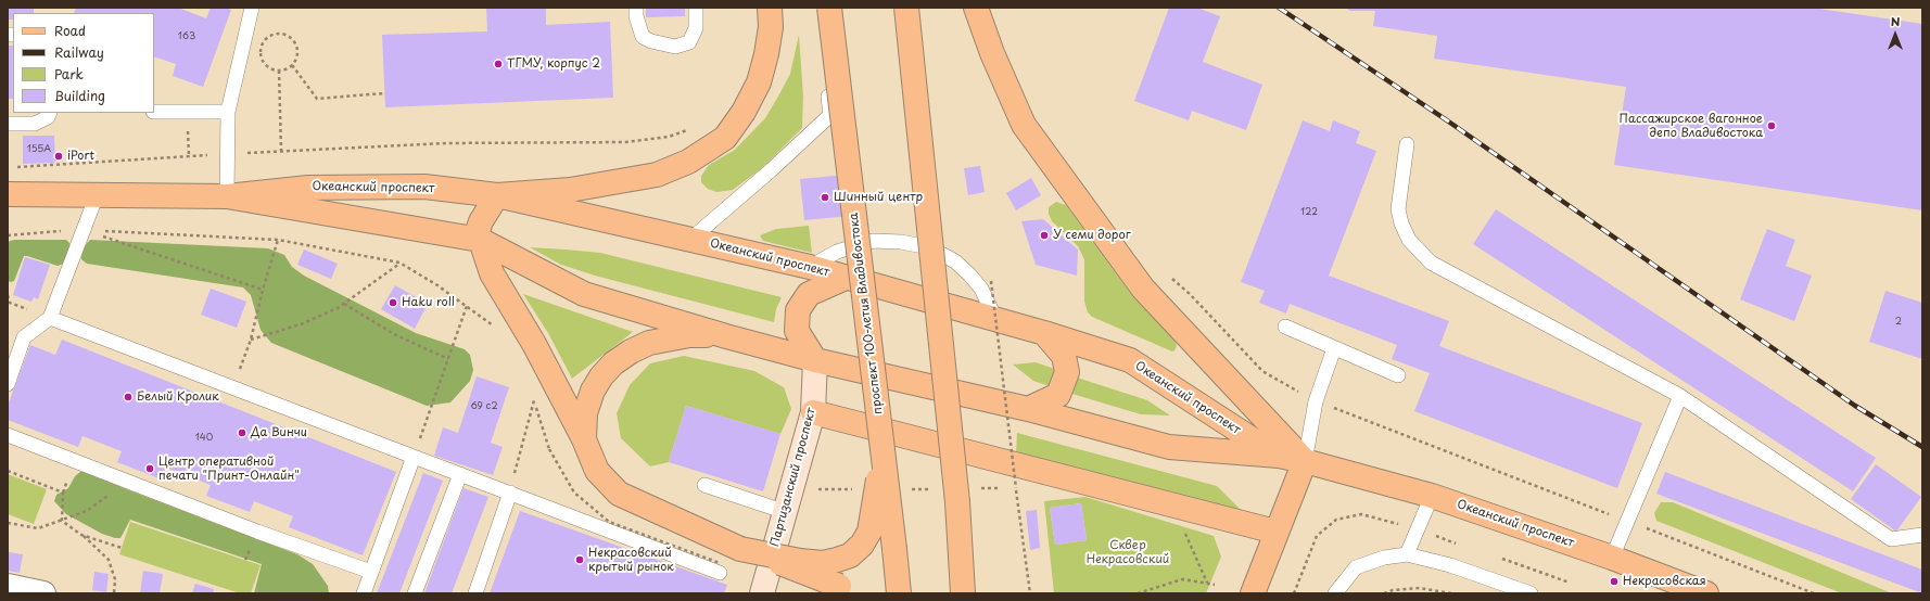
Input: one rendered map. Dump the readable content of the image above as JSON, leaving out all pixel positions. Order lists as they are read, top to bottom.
{
  "streets": {
    "main road": ["Океанский проспект", "проспект 100-летия Владивостока", "Партизанский проспект"]
  },
  "crossings": [
    ["Океанский проспект", "Партизанский проспект"]
  ],
  "parks": ["Сквер Некрасовский"],
  "places": [
    "ТГМУ, корпус 2",
    "Пассажирское вагонное депо Владивостока",
    "iPort",
    "Шинный центр",
    "У семи дорог",
    "Haku roll",
    "Белый Кролик",
    "Да Винчи",
    "Центр оперативной печати \"Принт-Онлайн\"",
    "Некрасовский крытый рынок",
    "Некрасовская"
  ],
  "house_numbers": [
    "163",
    "155А",
    "122",
    "2",
    "69 с2",
    "140"
  ],
  "legend": [
    "Road",
    "Railway",
    "Park",
    "Building"
  ],
  "north": "top"
}
